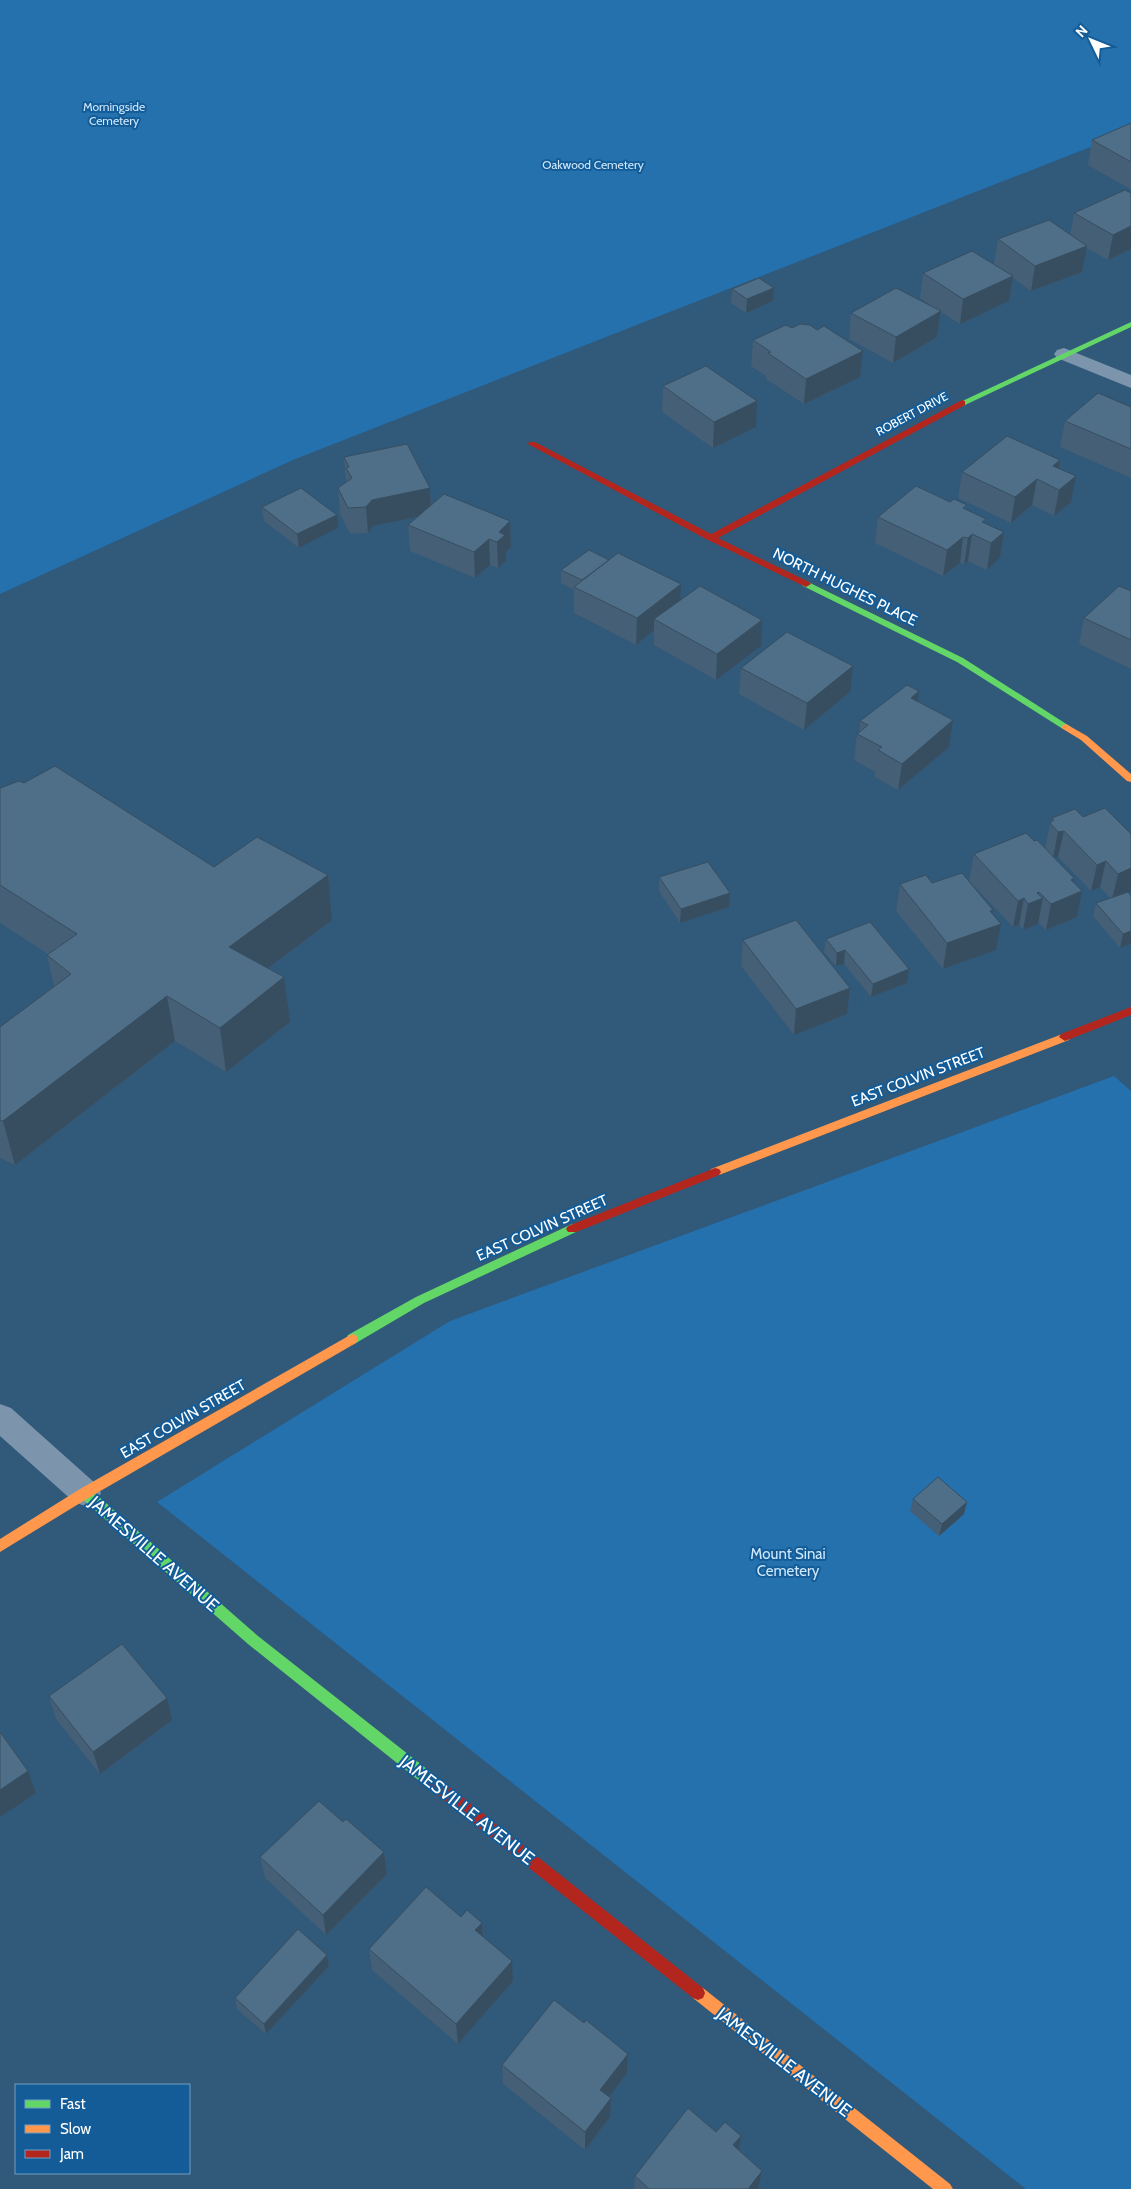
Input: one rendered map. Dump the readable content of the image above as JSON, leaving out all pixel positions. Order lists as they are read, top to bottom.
{
  "streets": {
    "street": [
      "ROBERT DRIVE",
      "NORTH HUGHES PLACE",
      "EAST COLVIN STREET",
      "JAMESVILLE AVENUE"
    ]
  },
  "crossings": [
    ["ROBERT DRIVE", "NORTH HUGHES PLACE"],
    ["EAST COLVIN STREET", "JAMESVILLE AVENUE"]
  ],
  "parks": ["Morningside Cemetery", "Oakwood Cemetery", "Mount Sinai Cemetery"],
  "legend": ["Fast", "Slow", "Jam"],
  "north": "top left"
}
